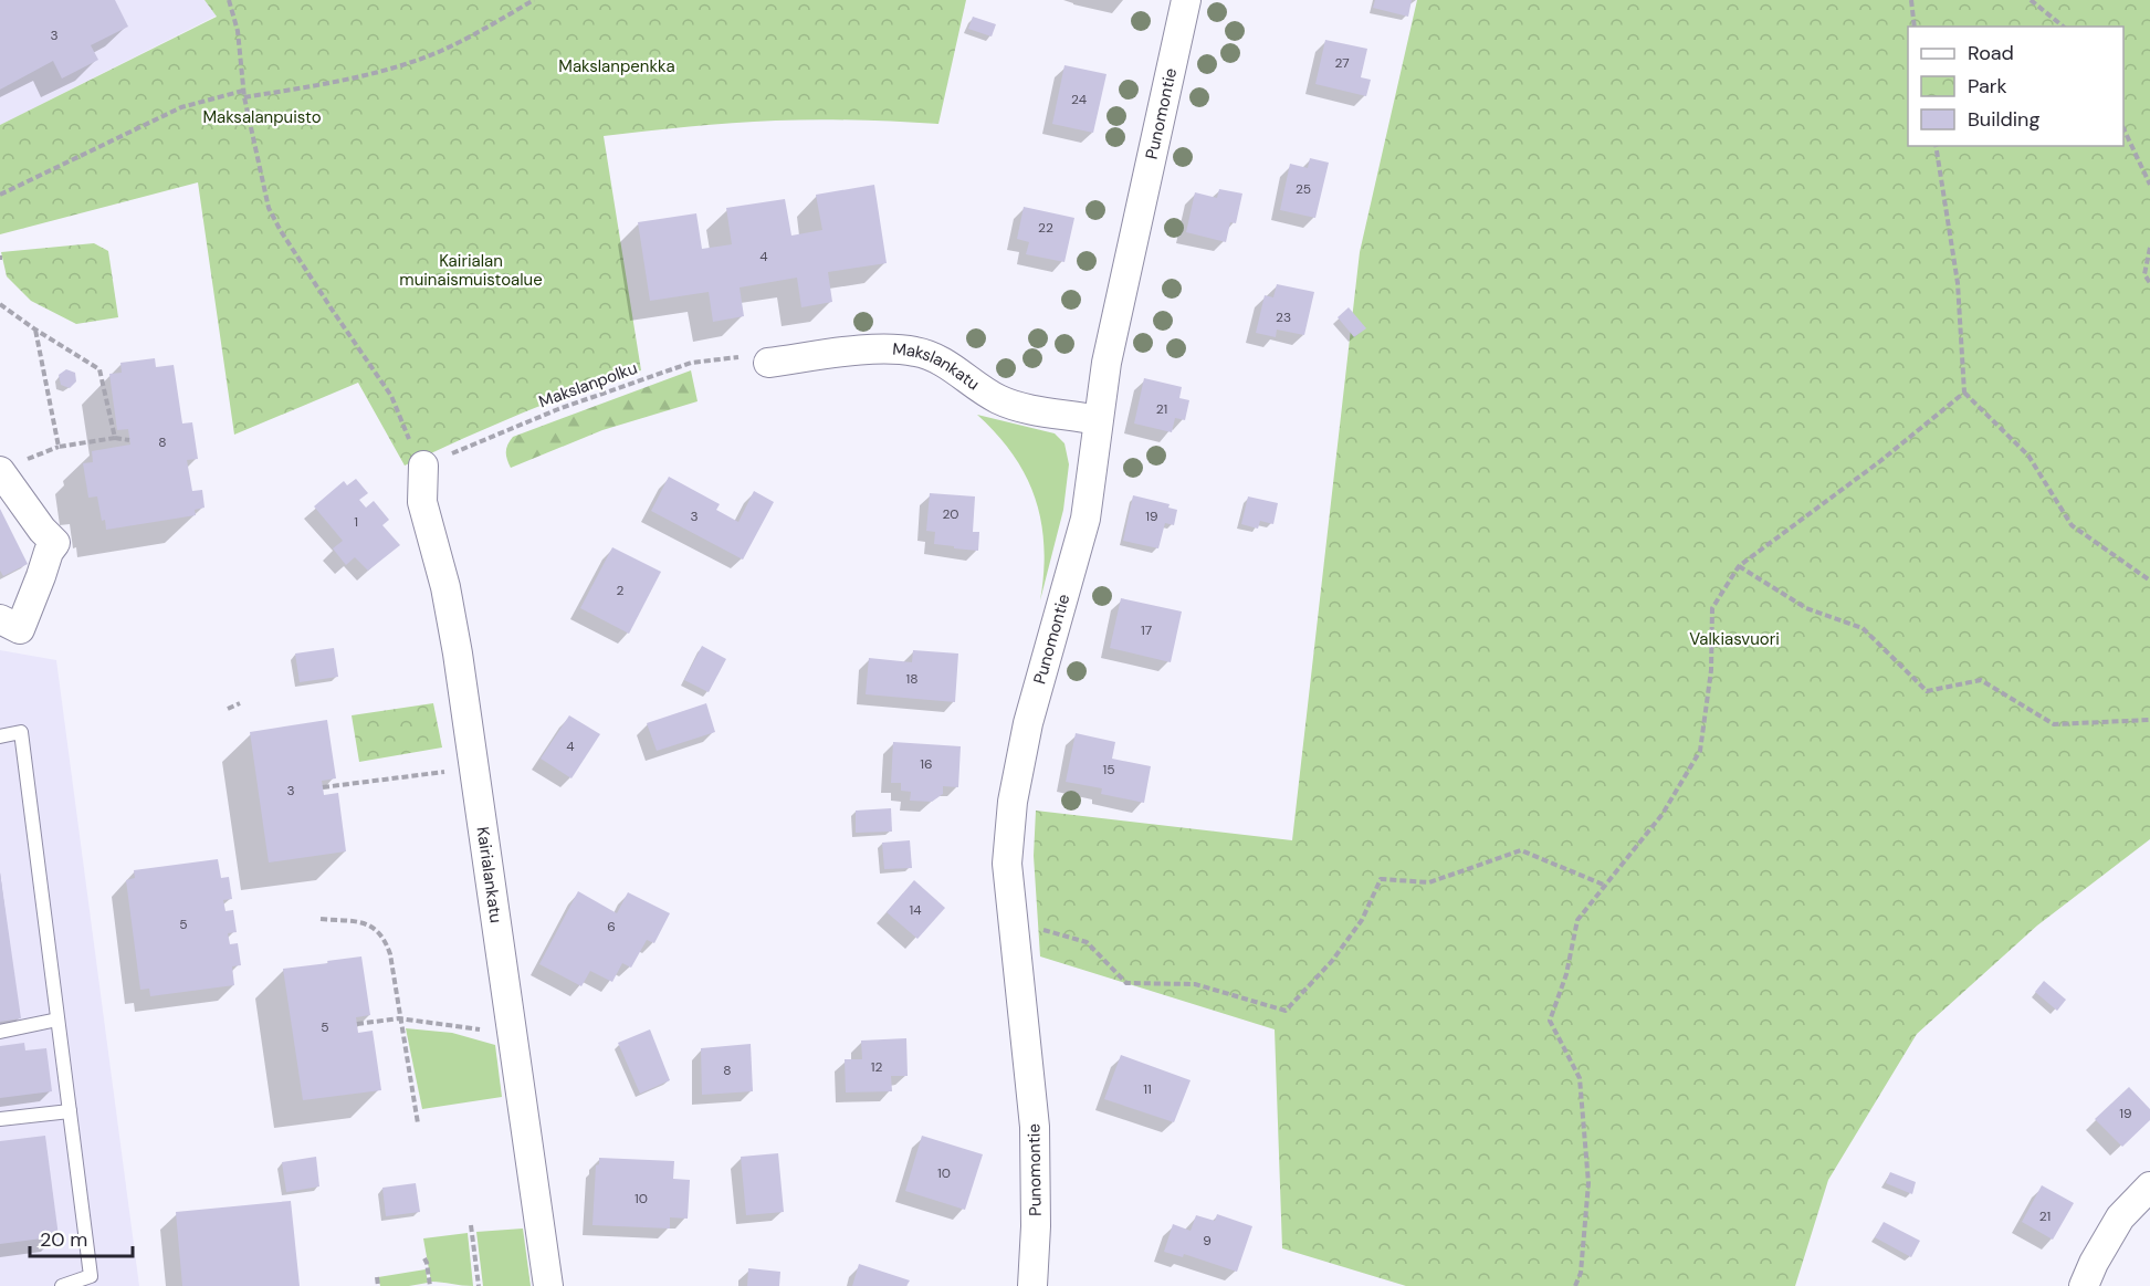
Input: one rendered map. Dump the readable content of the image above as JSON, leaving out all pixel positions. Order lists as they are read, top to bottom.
{
  "streets": {
    "street": ["Punomontie", "Makslankatu", "Kairialankatu"],
    "path": ["Makslanpolku"]
  },
  "crossings": [
    ["Punomontie", "Makslankatu"],
    ["Makslankatu", "Makslanpolku"],
    ["Makslanpolku", "Kairialankatu"]
  ],
  "parks": [
    "Makslanpenkka",
    "Maksalanpuisto",
    "Kairialan muinaismuistoalue",
    "Valkiasvuori"
  ],
  "house_numbers": [
    "3",
    "27",
    "24",
    "25",
    "22",
    "4",
    "23",
    "21",
    "8",
    "20",
    "3",
    "19",
    "1",
    "2",
    "17",
    "18",
    "4",
    "16",
    "15",
    "3",
    "14",
    "5",
    "6",
    "5",
    "12",
    "8",
    "11",
    "19",
    "10",
    "10",
    "21",
    "9"
  ],
  "legend": ["Road", "Park", "Building"],
  "scale_bar": "20 m"
}
